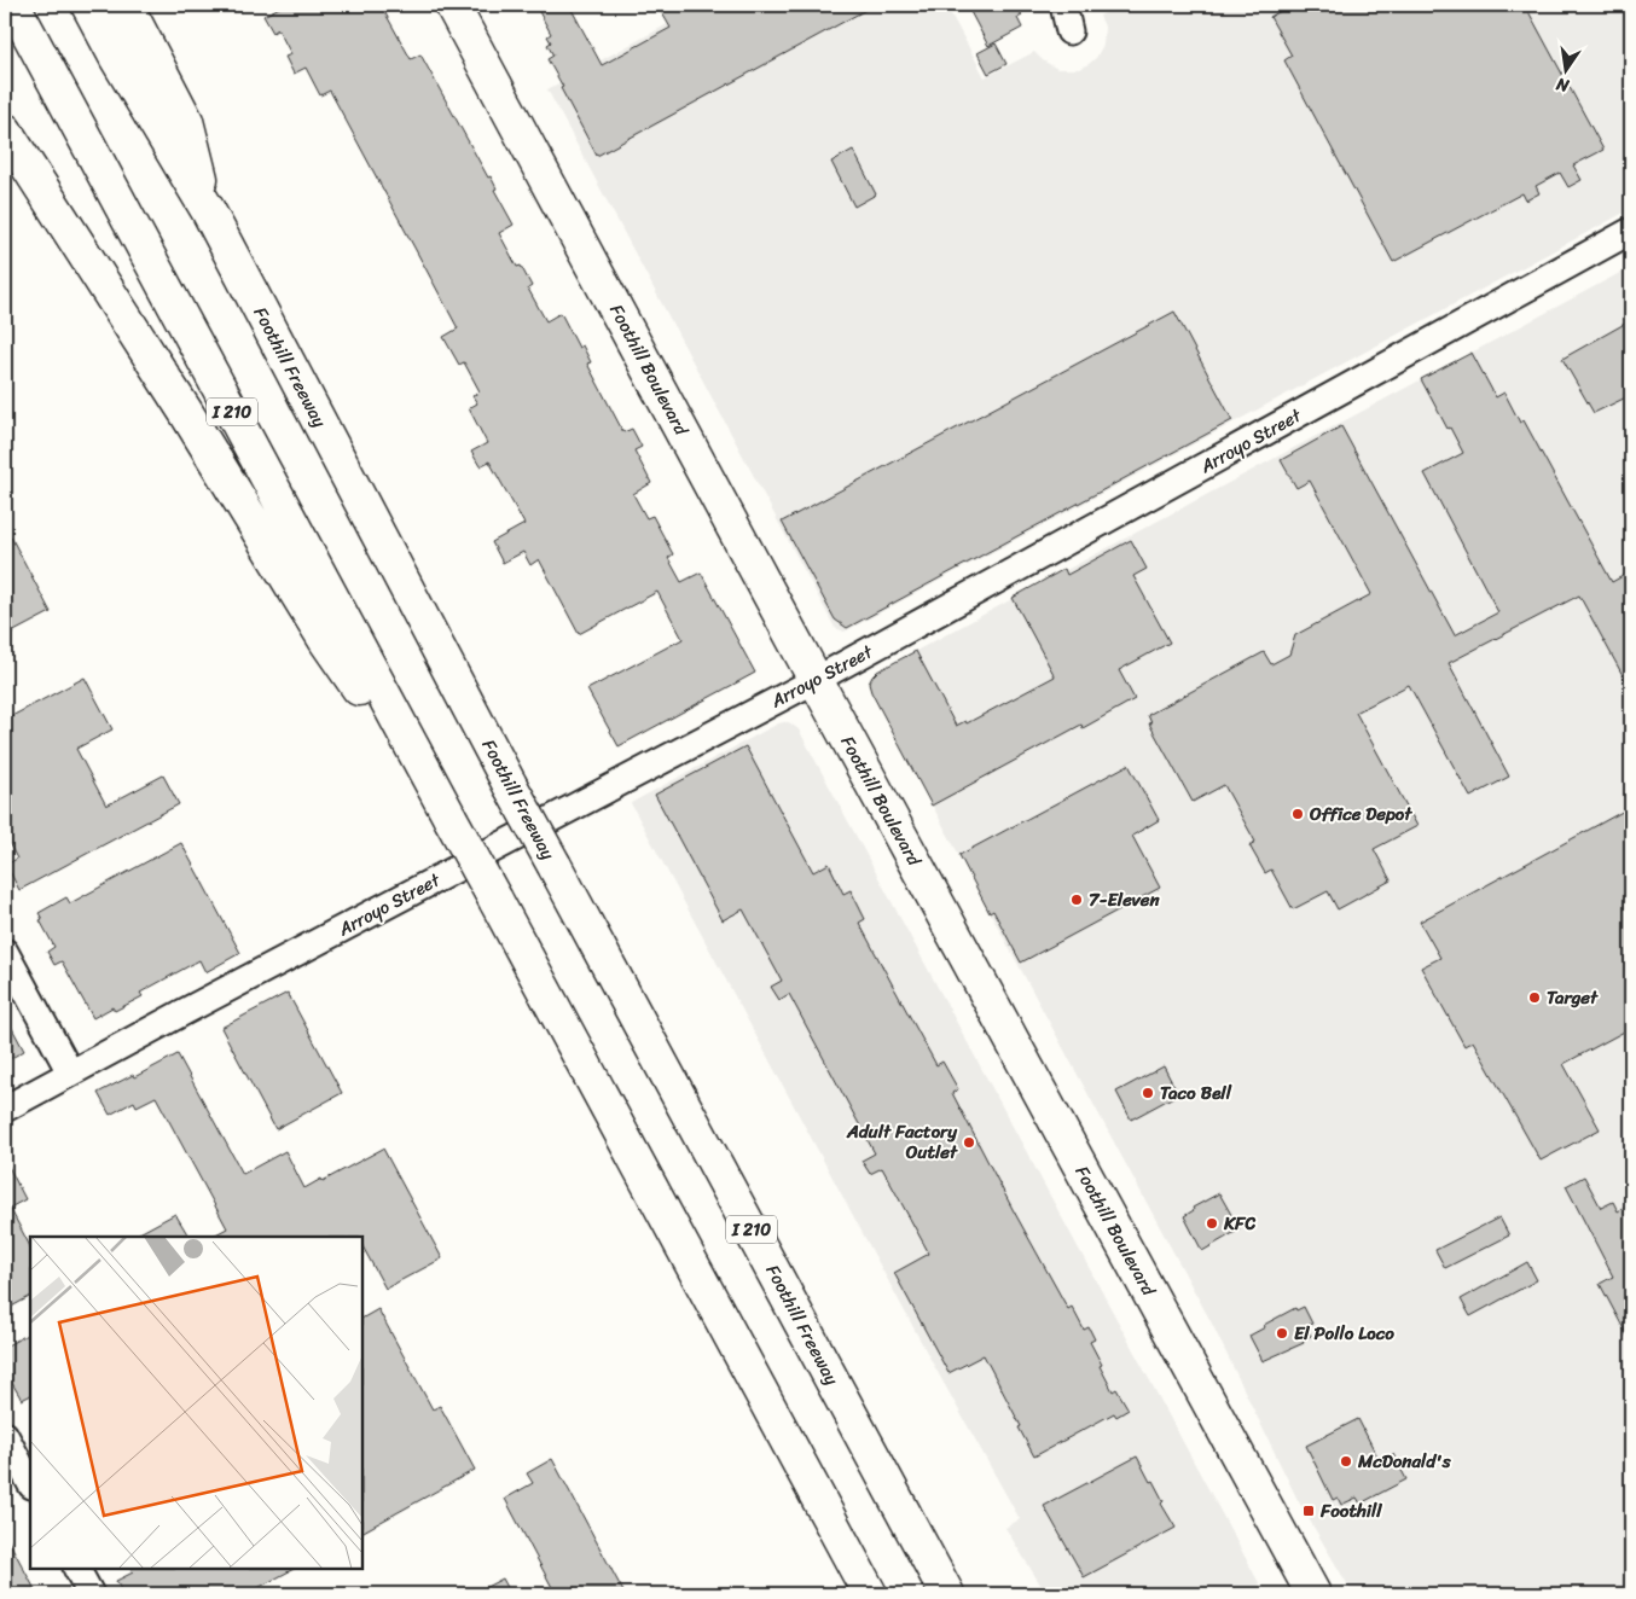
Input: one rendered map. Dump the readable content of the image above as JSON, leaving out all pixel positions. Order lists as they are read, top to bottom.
{
  "streets": {
    "main road": ["Foothill Freeway", "Foothill Boulevard", "I 210"],
    "street": ["Arroyo Street"]
  },
  "crossings": [
    ["Foothill Boulevard", "Arroyo Street"]
  ],
  "places": {
    "other": [
      "Office Depot",
      "7-Eleven",
      "Target",
      "Taco Bell",
      "Adult Factory Outlet",
      "KFC",
      "El Pollo Loco",
      "McDonald's"
    ],
    "transit": ["Foothill"]
  },
  "north": "bottom"
}
